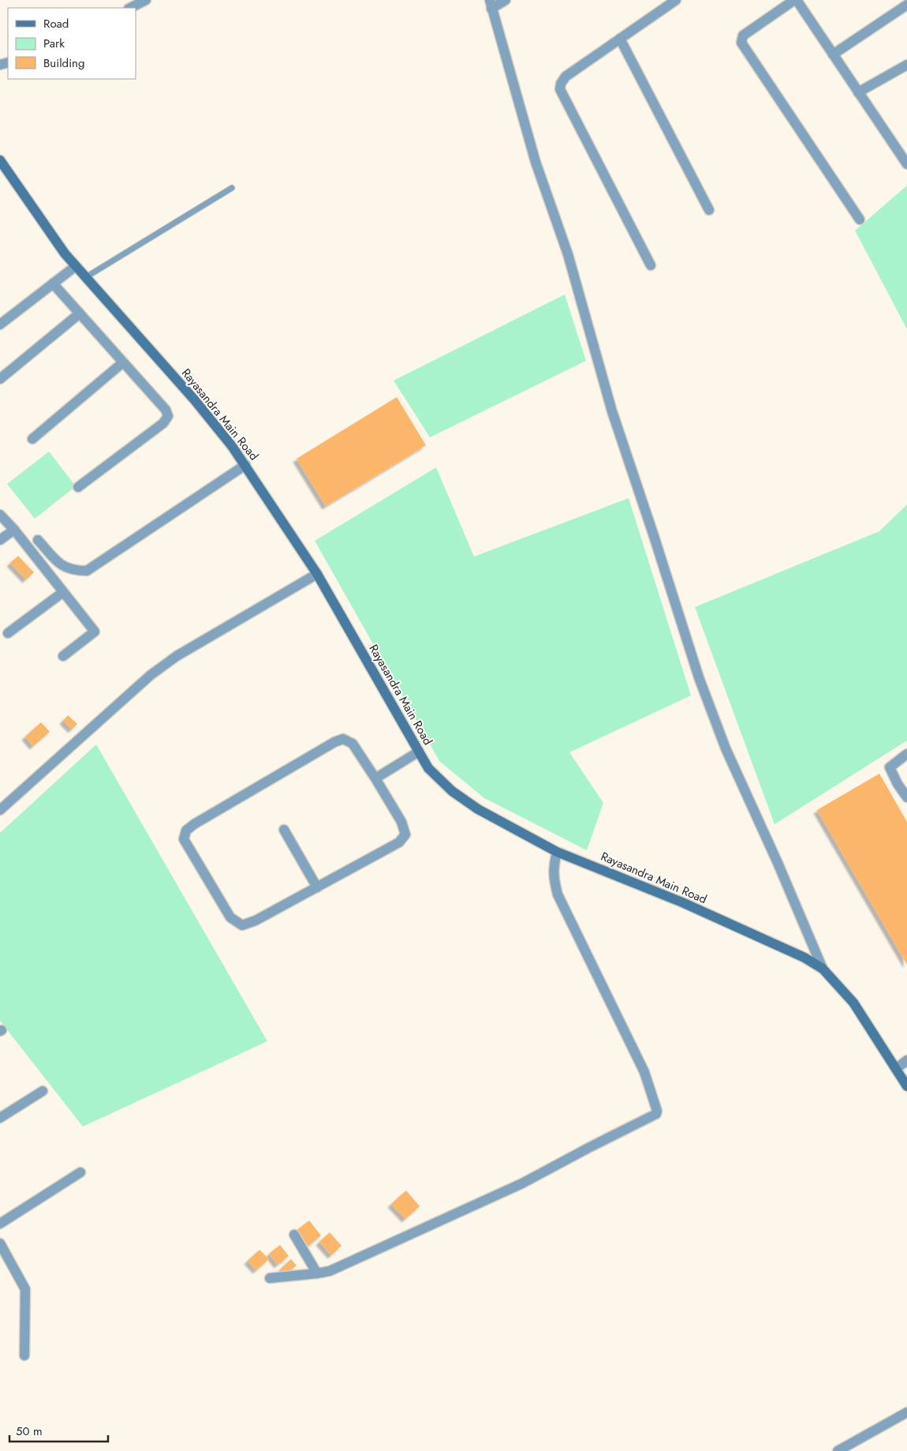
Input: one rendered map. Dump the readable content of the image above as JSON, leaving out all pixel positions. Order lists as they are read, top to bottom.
{
  "streets": {
    "street": ["Rayasandra Main Road"]
  },
  "legend": ["Road", "Park", "Building"],
  "scale_bar": "50 m"
}
